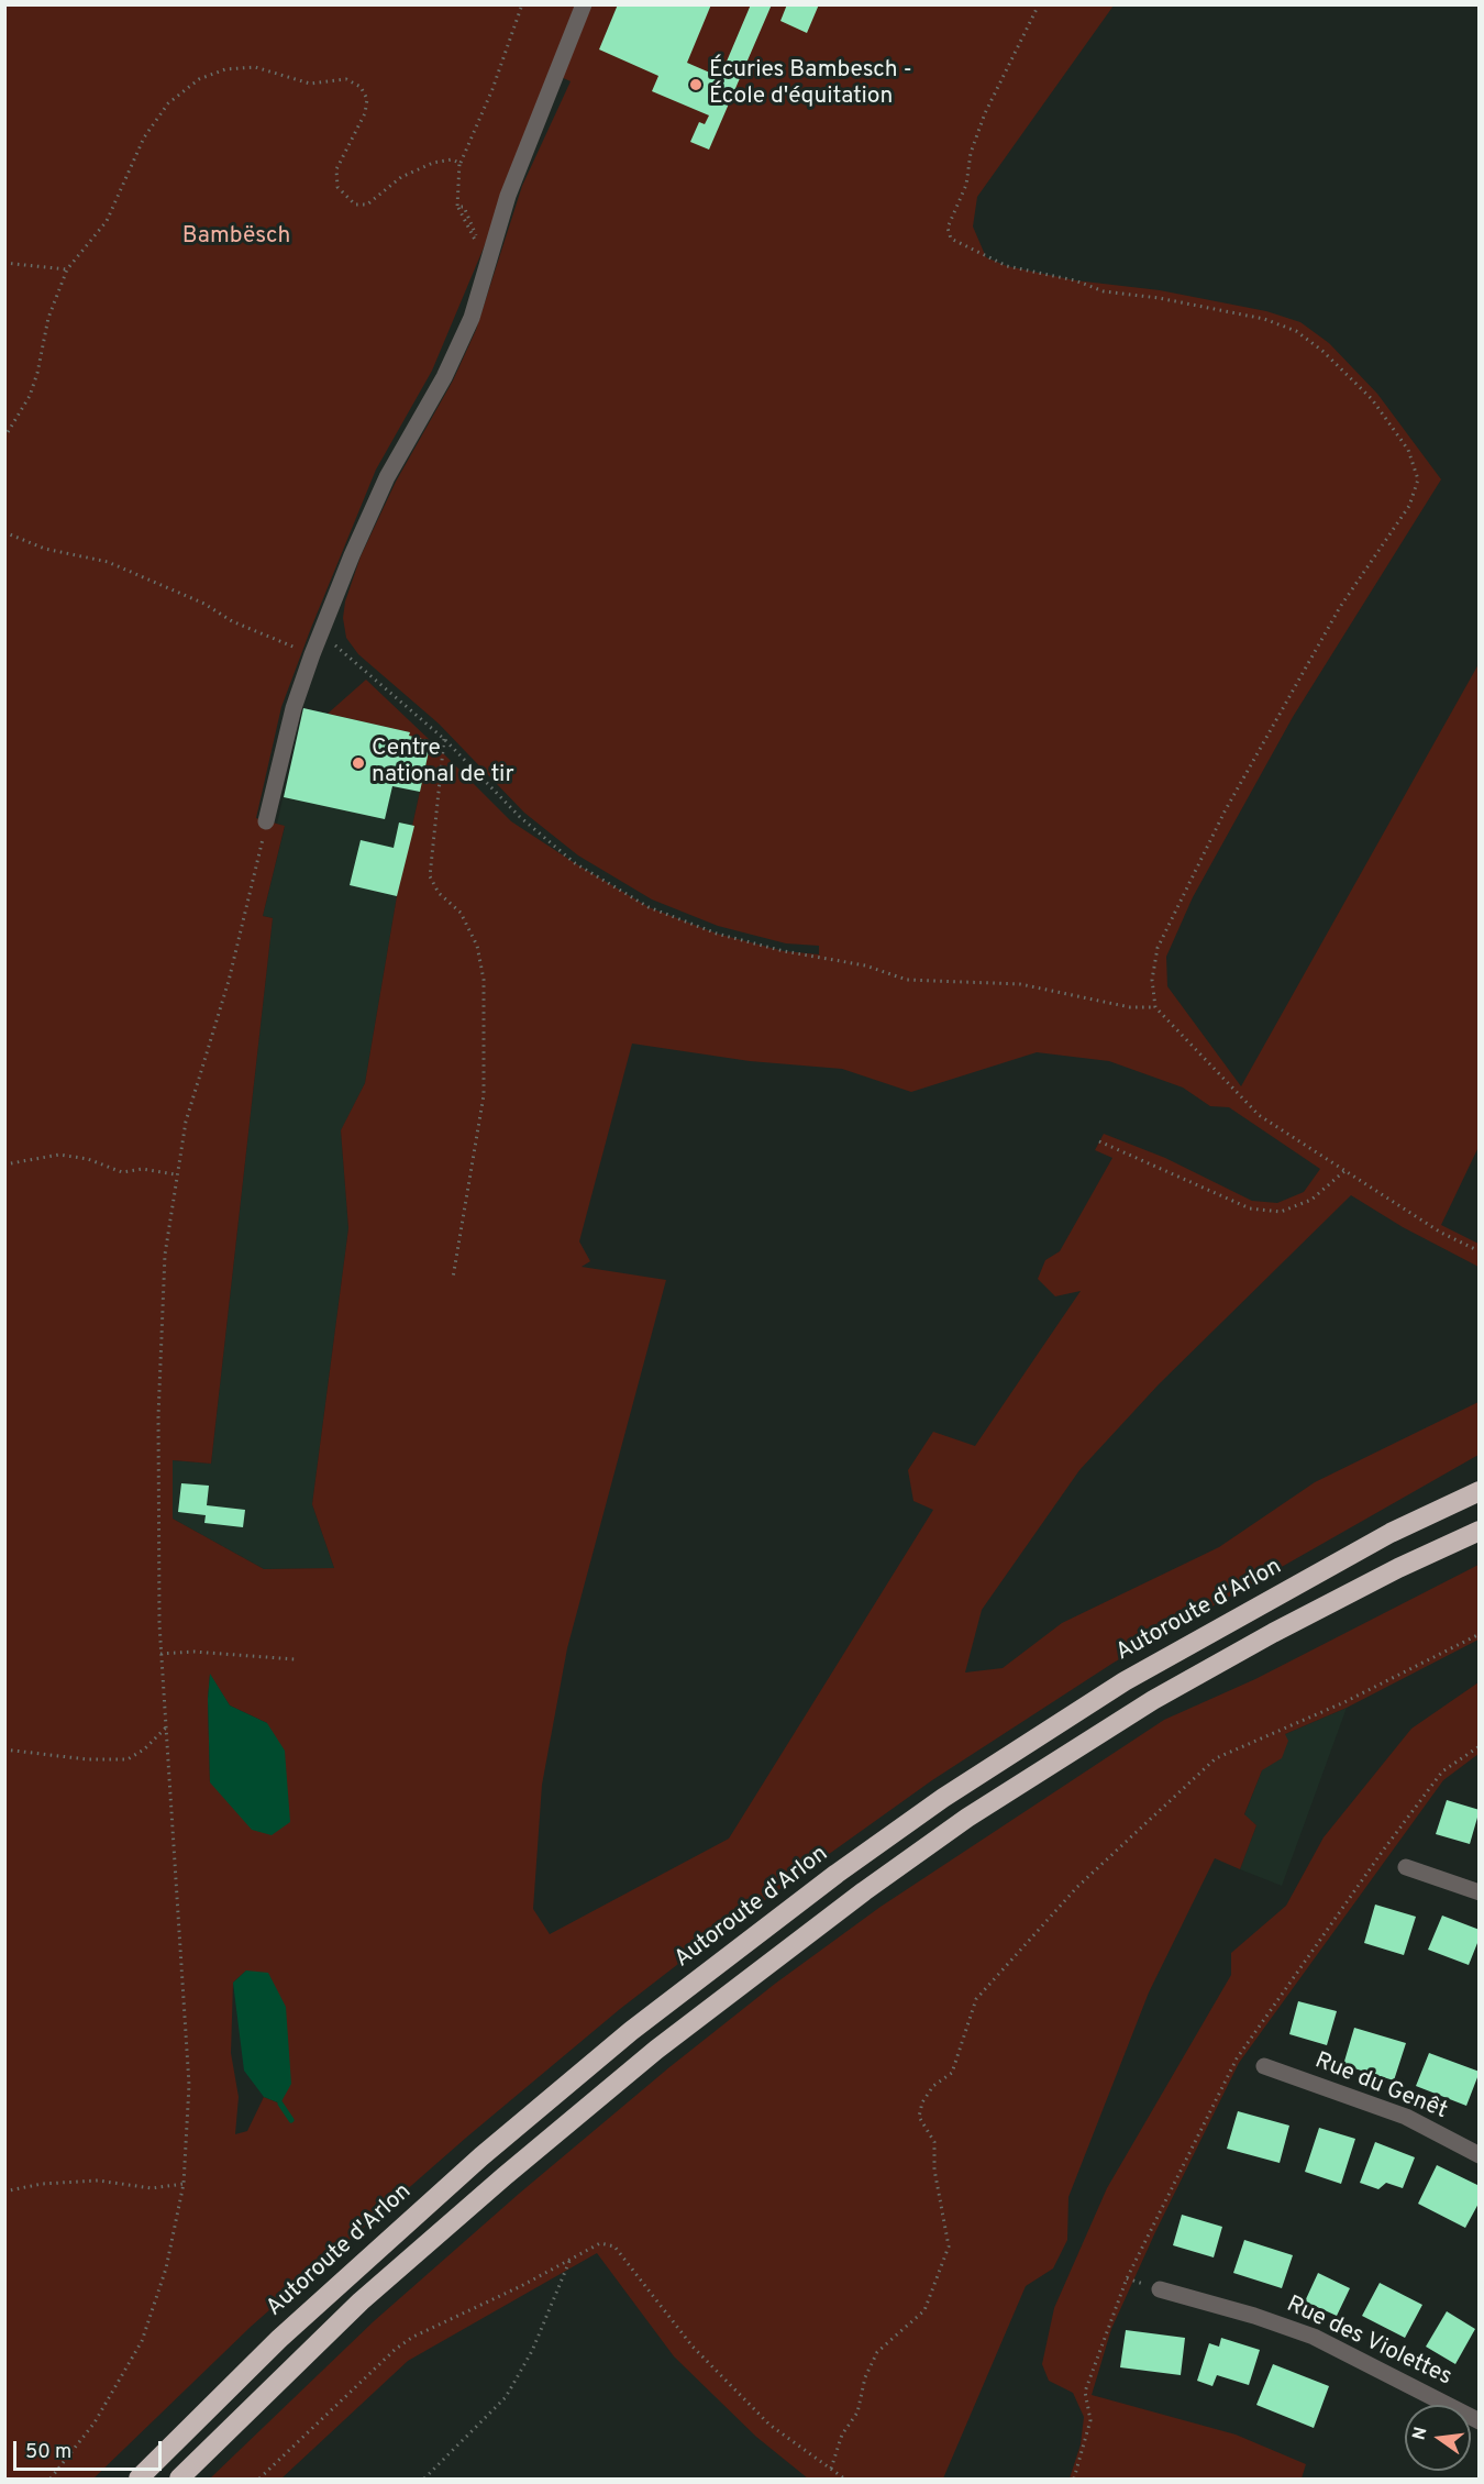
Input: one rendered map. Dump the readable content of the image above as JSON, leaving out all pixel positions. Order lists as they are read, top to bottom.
{
  "streets": {
    "highway": ["Autoroute d'Arlon"],
    "street": ["Rue du Genêt", "Rue des Violettes"]
  },
  "parks": ["Bambësch"],
  "places": ["Écuries Bambesch - École d'équitation", "Centre national de tir"],
  "scale_bar": "50 m",
  "north": "left"
}
